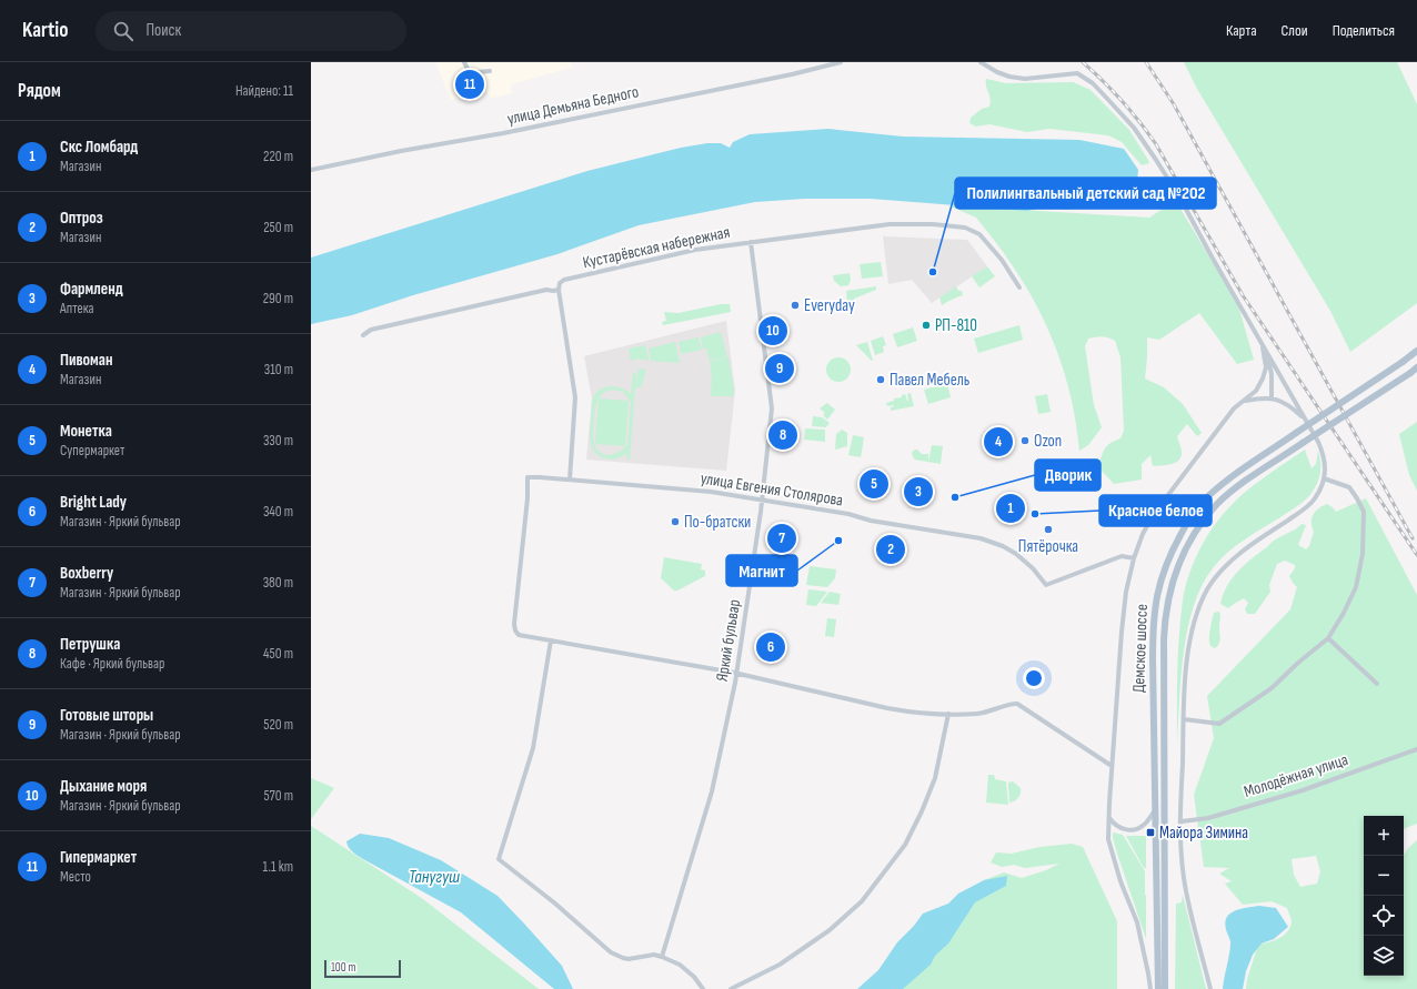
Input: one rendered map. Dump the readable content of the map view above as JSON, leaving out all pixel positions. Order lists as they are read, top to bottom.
{
  "streets": {
    "main road": ["Демское шоссе"],
    "street": [
      "улица Демьяна Бедного",
      "Кустарёвская набережная",
      "улица Евгения Столярова",
      "Яркий бульвар",
      "Молодёжная улица"
    ]
  },
  "crossings": [
    ["Кустарёвская набережная", "Яркий бульвар"],
    ["улица Евгения Столярова", "Яркий бульвар"]
  ],
  "water": ["Танугуш"],
  "places": {
    "other": [
      "Полилингвальный детский сад №202",
      "Everyday",
      "РП-810",
      "Павел Мебель",
      "Ozon",
      "Дворик",
      "Красное белое",
      "По-братски",
      "Пятёрочка",
      "Магнит"
    ],
    "transit": ["Майора Зимина"]
  },
  "scale_bar": "100 m",
  "page": {
    "header": "Kartio",
    "search": "Поиск",
    "nav": ["Карта", "Слои", "Поделиться"],
    "heading": ["Рядом", "Найдено: 11"],
    "pins": [
      "11",
      "10",
      "9",
      "8",
      "4",
      "5",
      "3",
      "1",
      "7",
      "2",
      "6"
    ],
    "list": [
      {
        "mark": "1",
        "name": "Скс Ломбард",
        "note": "Магазин",
        "value": "220 m"
      },
      {
        "mark": "2",
        "name": "Оптроз",
        "note": "Магазин",
        "value": "250 m"
      },
      {
        "mark": "3",
        "name": "Фармленд",
        "note": "Аптека",
        "value": "290 m"
      },
      {
        "mark": "4",
        "name": "Пивоман",
        "note": "Магазин",
        "value": "310 m"
      },
      {
        "mark": "5",
        "name": "Монетка",
        "note": "Супермаркет",
        "value": "330 m"
      },
      {
        "mark": "6",
        "name": "Bright Lady",
        "note": "Магазин · Яркий бульвар",
        "value": "340 m"
      },
      {
        "mark": "7",
        "name": "Boxberry",
        "note": "Магазин · Яркий бульвар",
        "value": "380 m"
      },
      {
        "mark": "8",
        "name": "Петрушка",
        "note": "Кафе · Яркий бульвар",
        "value": "450 m"
      },
      {
        "mark": "9",
        "name": "Готовые шторы",
        "note": "Магазин · Яркий бульвар",
        "value": "520 m"
      },
      {
        "mark": "10",
        "name": "Дыхание моря",
        "note": "Магазин · Яркий бульвар",
        "value": "570 m"
      },
      {
        "mark": "11",
        "name": "Гипермаркет",
        "note": "Место",
        "value": "1.1 km"
      }
    ],
    "map_buttons": ["+", "−"],
    "scale": "100 m"
  }
}
